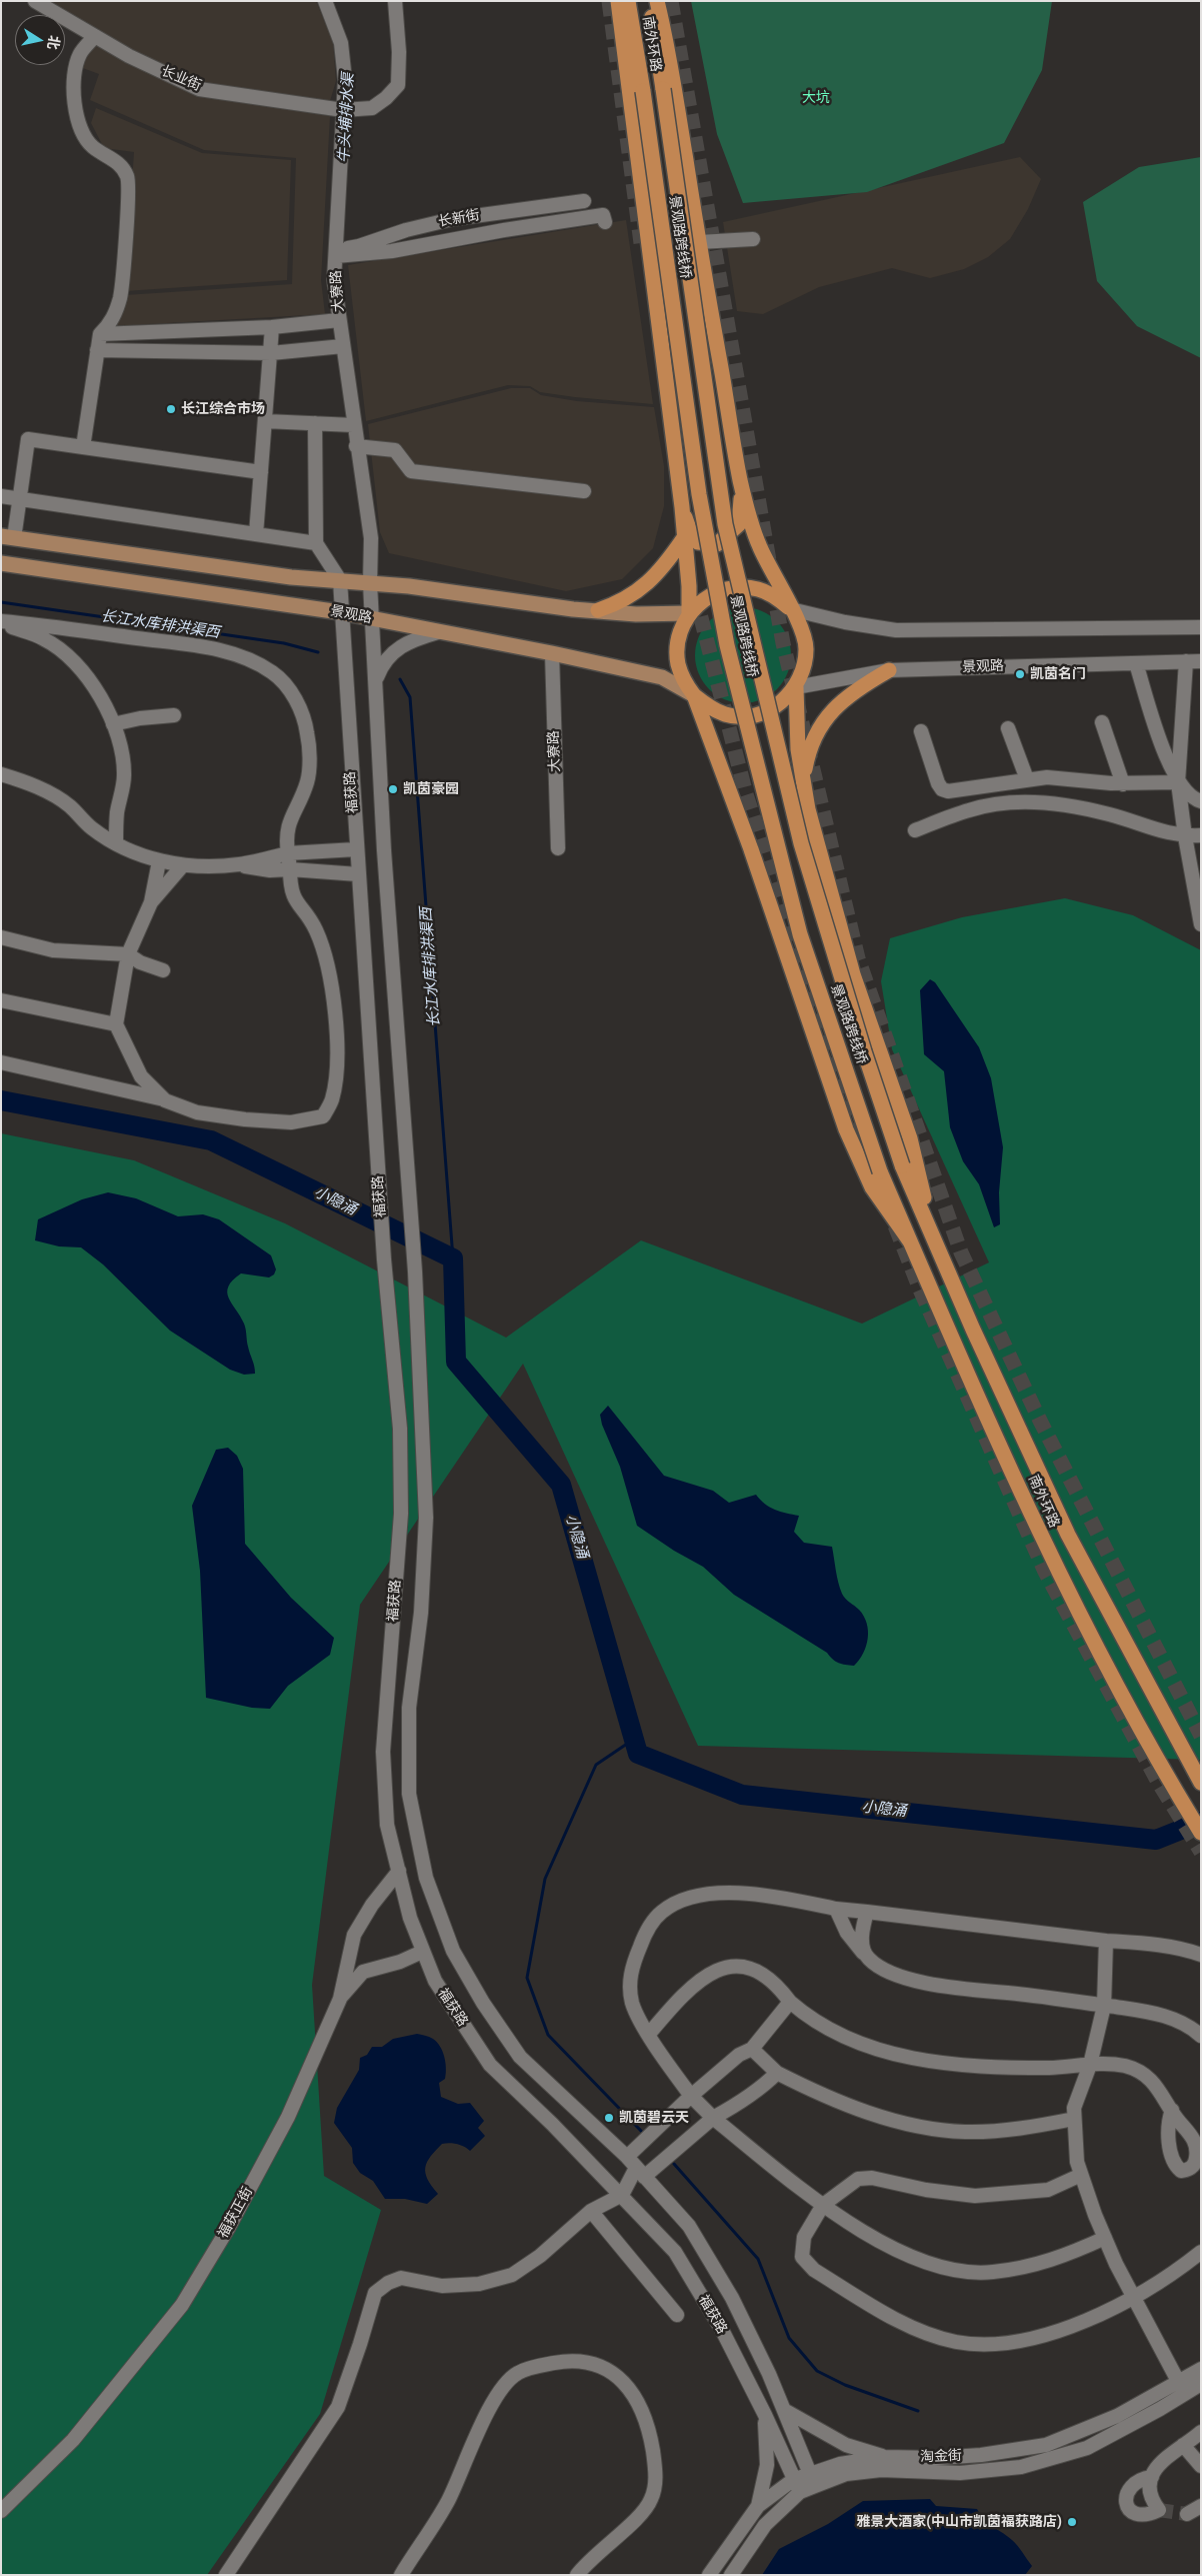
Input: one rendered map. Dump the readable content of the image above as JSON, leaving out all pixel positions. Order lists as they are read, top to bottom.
{
  "streets": {
    "highway": ["南外环路", "景观路跨线桥"],
    "main road": ["景观路"],
    "street": [
      "长业街",
      "长新街",
      "大寮路",
      "福获路",
      "福获正街",
      "淘金街"
    ]
  },
  "crossings": [
    ["南外环路", "景观路跨线桥"],
    ["长业街", "大寮路"],
    ["长新街", "大寮路"],
    ["大寮路", "景观路"],
    ["大寮路", "福获路"],
    ["景观路", "福获路"],
    ["福获路", "福获正街"],
    ["福获路", "淘金街"]
  ],
  "water": ["牛头埔排水渠", "长江水库排洪渠西", "小隐涌"],
  "parks": ["大坑"],
  "places": [
    "长江综合市场",
    "凯茵名门",
    "凯茵豪园",
    "凯茵碧云天",
    "雅景大酒家(中山市凯茵福获路店)"
  ],
  "north": "right"
}
